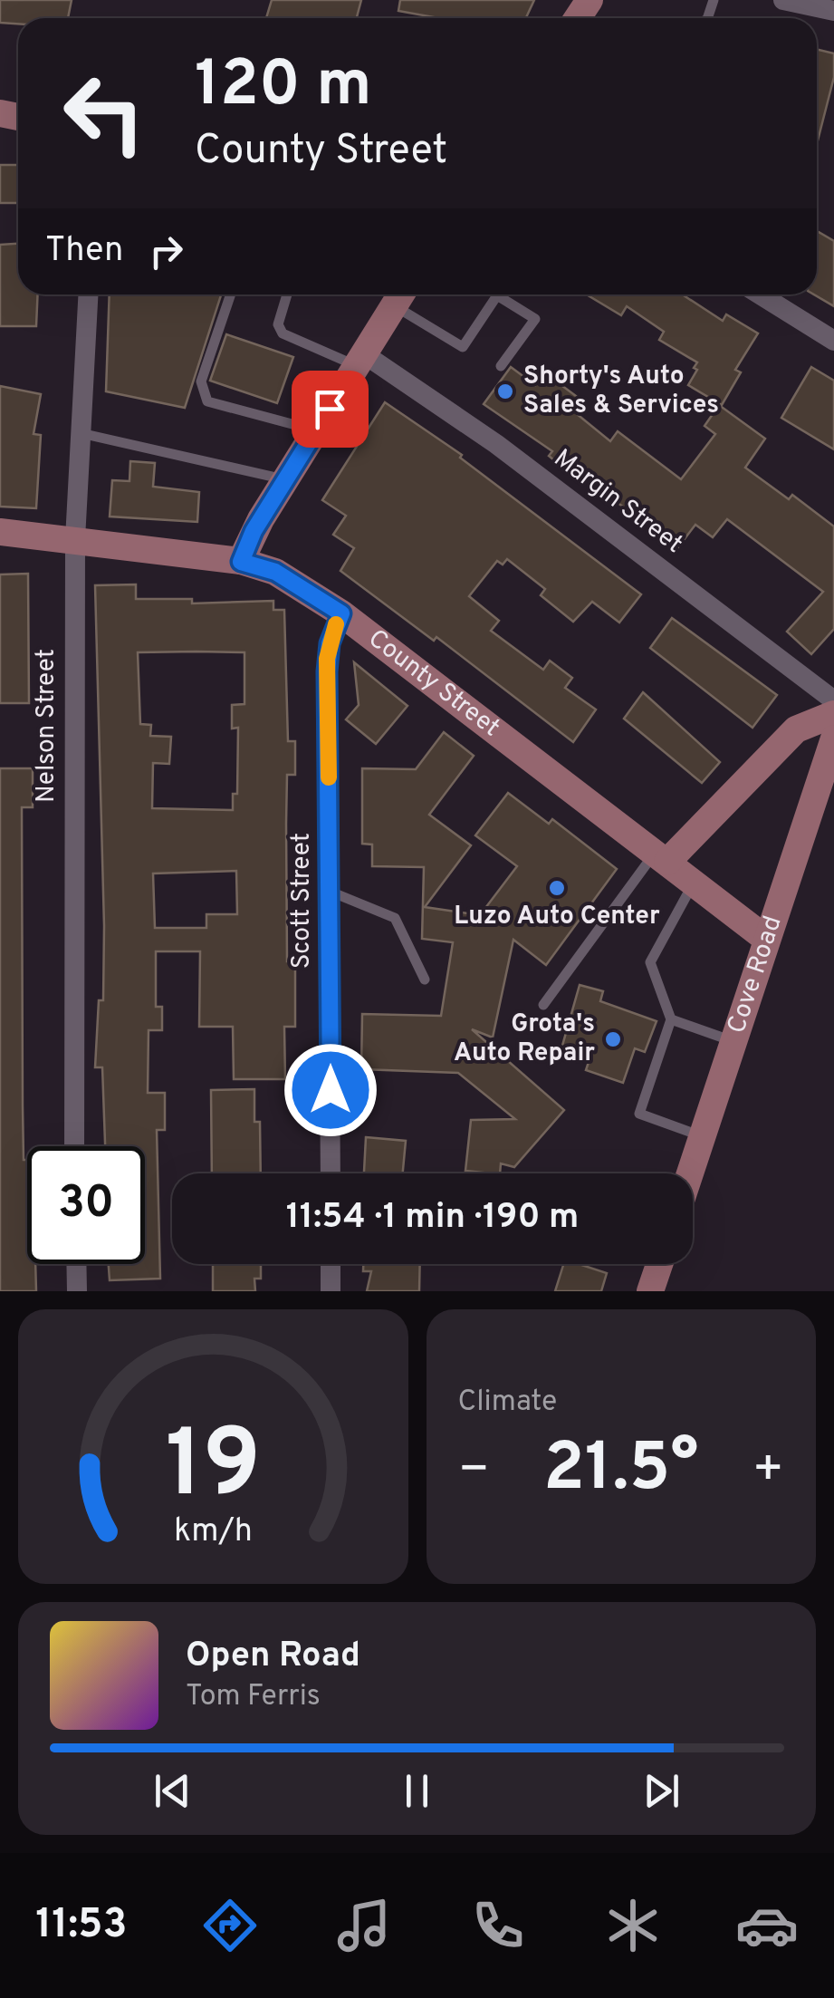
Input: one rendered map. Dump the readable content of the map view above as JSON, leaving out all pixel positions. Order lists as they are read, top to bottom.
{
  "streets": {
    "main road": ["County Street", "Cove Road"],
    "street": ["Margin Street", "Nelson Street", "Scott Street"]
  },
  "crossings": [
    ["County Street", "Nelson Street"],
    ["County Street", "Scott Street"],
    ["County Street", "Cove Road"]
  ],
  "places": ["Shorty's Auto Sales & Services", "Luzo Auto Center", "Grota's Auto Repair"],
  "page": {
    "turn": ["120 m", "County Street"],
    "then": "Then",
    "limit": "30",
    "trip": "11:54 · 1 min · 190 m",
    "tile": "Climate",
    "heat": ["−", "21.5°", "+"],
    "song": ["Open Road", "Tom Ferris"],
    "tabs": "11:53",
    "gauge": ["19", "km/h"]
  }
}
